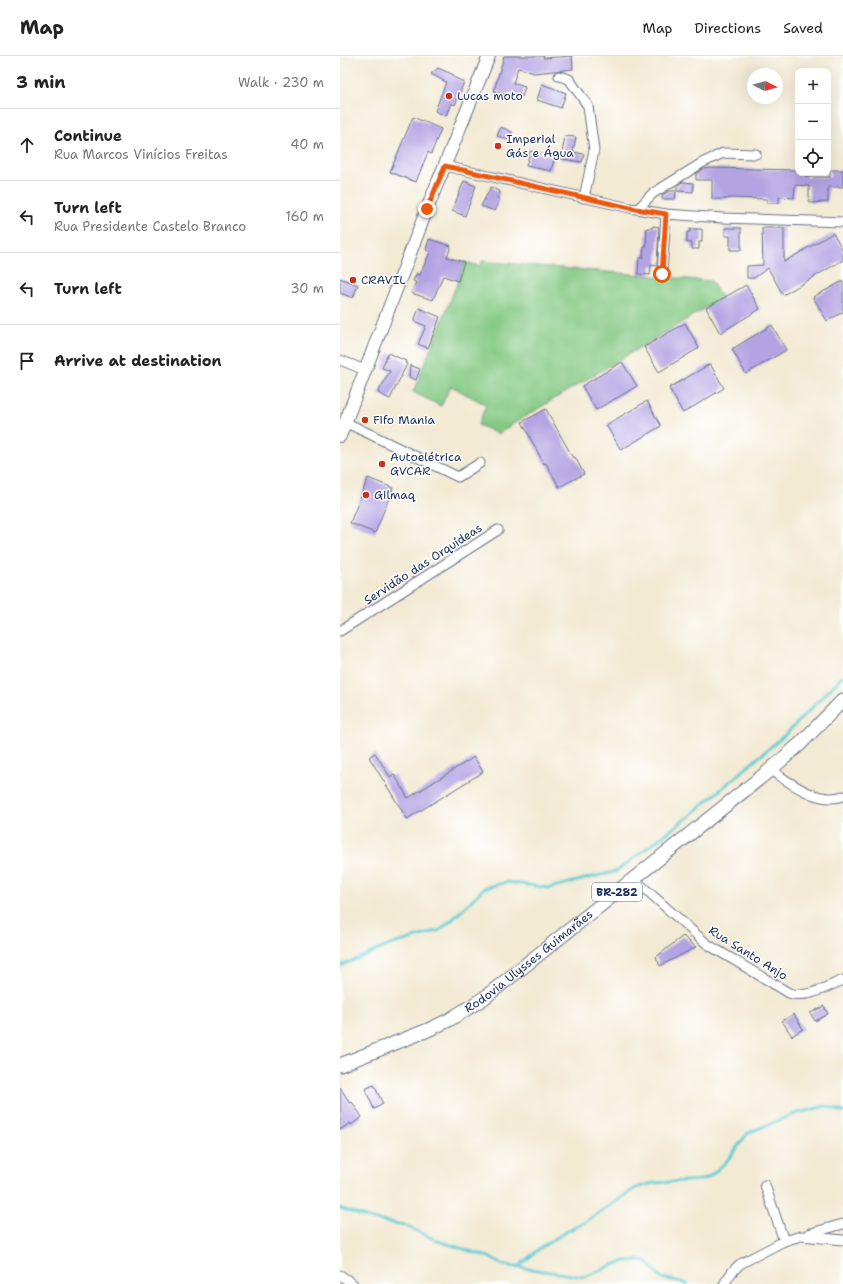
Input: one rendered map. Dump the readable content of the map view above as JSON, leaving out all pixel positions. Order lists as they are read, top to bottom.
{
  "streets": {
    "highway": ["BR-282", "Rodovia Ulysses Guimarães"],
    "street": ["Servidão das Orquídeas", "Rua Santo Anjo"]
  },
  "crossings": [
    ["Rua Santo Anjo", "Rodovia Ulysses Guimarães"]
  ],
  "places": [
    "Lucas moto",
    "Imperial Gás e Água",
    "CRAVIL",
    "Fifo Mania",
    "Autoelétrica GVCAR",
    "Gilmaq"
  ],
  "north": "right",
  "page": {
    "header": "Map",
    "nav": ["Map", "Directions", "Saved"],
    "heading": ["3 min", "Walk · 230 m"],
    "map_buttons": ["+", "−"],
    "list": [
      ["Continue", "Rua Marcos Vinícios Freitas", "40 m"],
      ["Turn left", "Rua Presidente Castelo Branco", "160 m"],
      ["Turn left", "30 m"],
      "Arrive at destination"
    ]
  }
}
